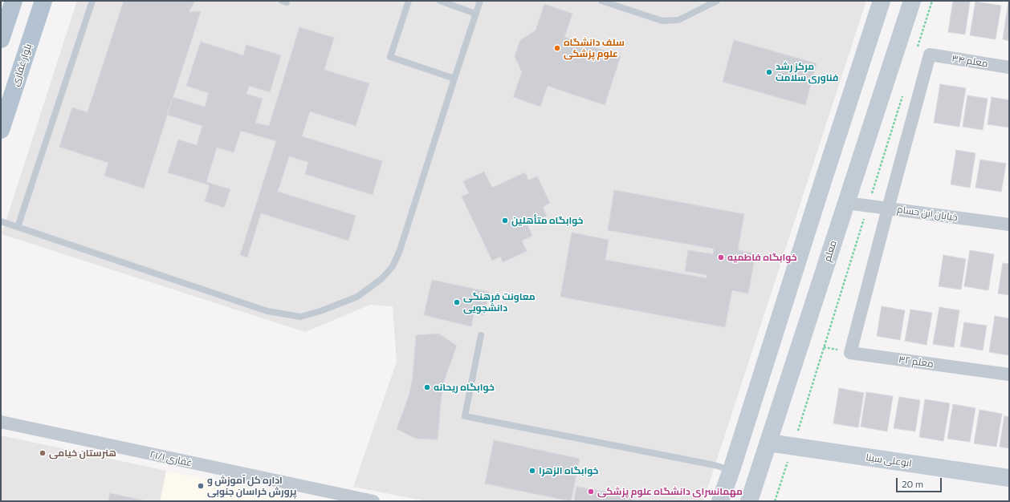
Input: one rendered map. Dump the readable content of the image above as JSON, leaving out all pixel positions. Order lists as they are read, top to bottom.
{
  "streets": {
    "main road": ["بلوار غفاری", "معلم", "ابوعلی سینا"],
    "street": [
      "معلم ۳۴",
      "خیابان ابن حسام",
      "معلم ۳۲",
      "غفاری ۲۱/۱"
    ]
  },
  "crossings": [
    ["معلم ۳۴", "خیابان ابن حسام"],
    ["معلم ۳۴", "معلم ۳۲"],
    ["خیابان ابن حسام", "معلم"],
    ["خیابان ابن حسام", "معلم ۳۲"],
    ["معلم", "ابوعلی سینا"]
  ],
  "places": [
    "سلف دانشگاه علوم پزشکی",
    "مرکز رشد فناوری سلامت",
    "خوابگاه متأهلین",
    "خوابگاه فاطمیه",
    "معاونت فرهنگی دانشجویی",
    "خوابگاه ریحانه",
    "هنرستان خیامی",
    "خوابگاه الزهرا",
    "اداره کل آموزش و پرورش خراسان جنوبی",
    "مهمانسرای دانشگاه علوم پزشکی"
  ],
  "scale_bar": "20 m"
}
